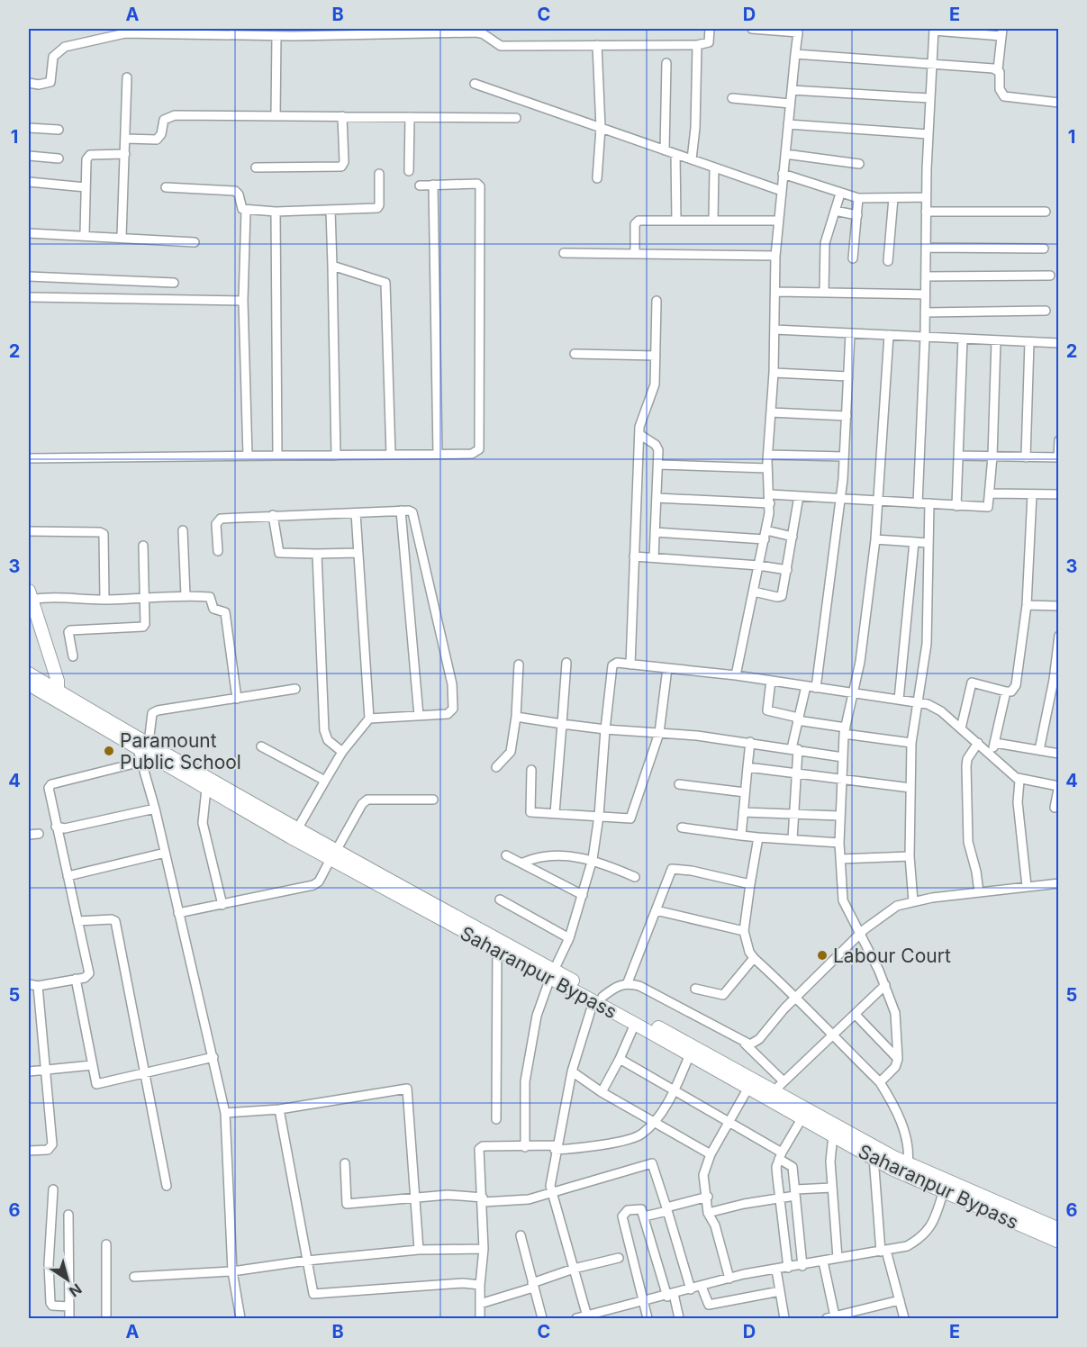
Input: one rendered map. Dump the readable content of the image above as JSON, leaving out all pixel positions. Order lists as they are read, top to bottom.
{
  "streets": {
    "main road": ["Saharanpur Bypass"]
  },
  "places": ["Paramount Public School", "Labour Court"],
  "north": "bottom right",
  "grid": {
    "columns": [
      "A",
      "B",
      "C",
      "D",
      "E"
    ],
    "rows": [
      "1",
      "2",
      "3",
      "4",
      "5",
      "6"
    ]
  }
}
